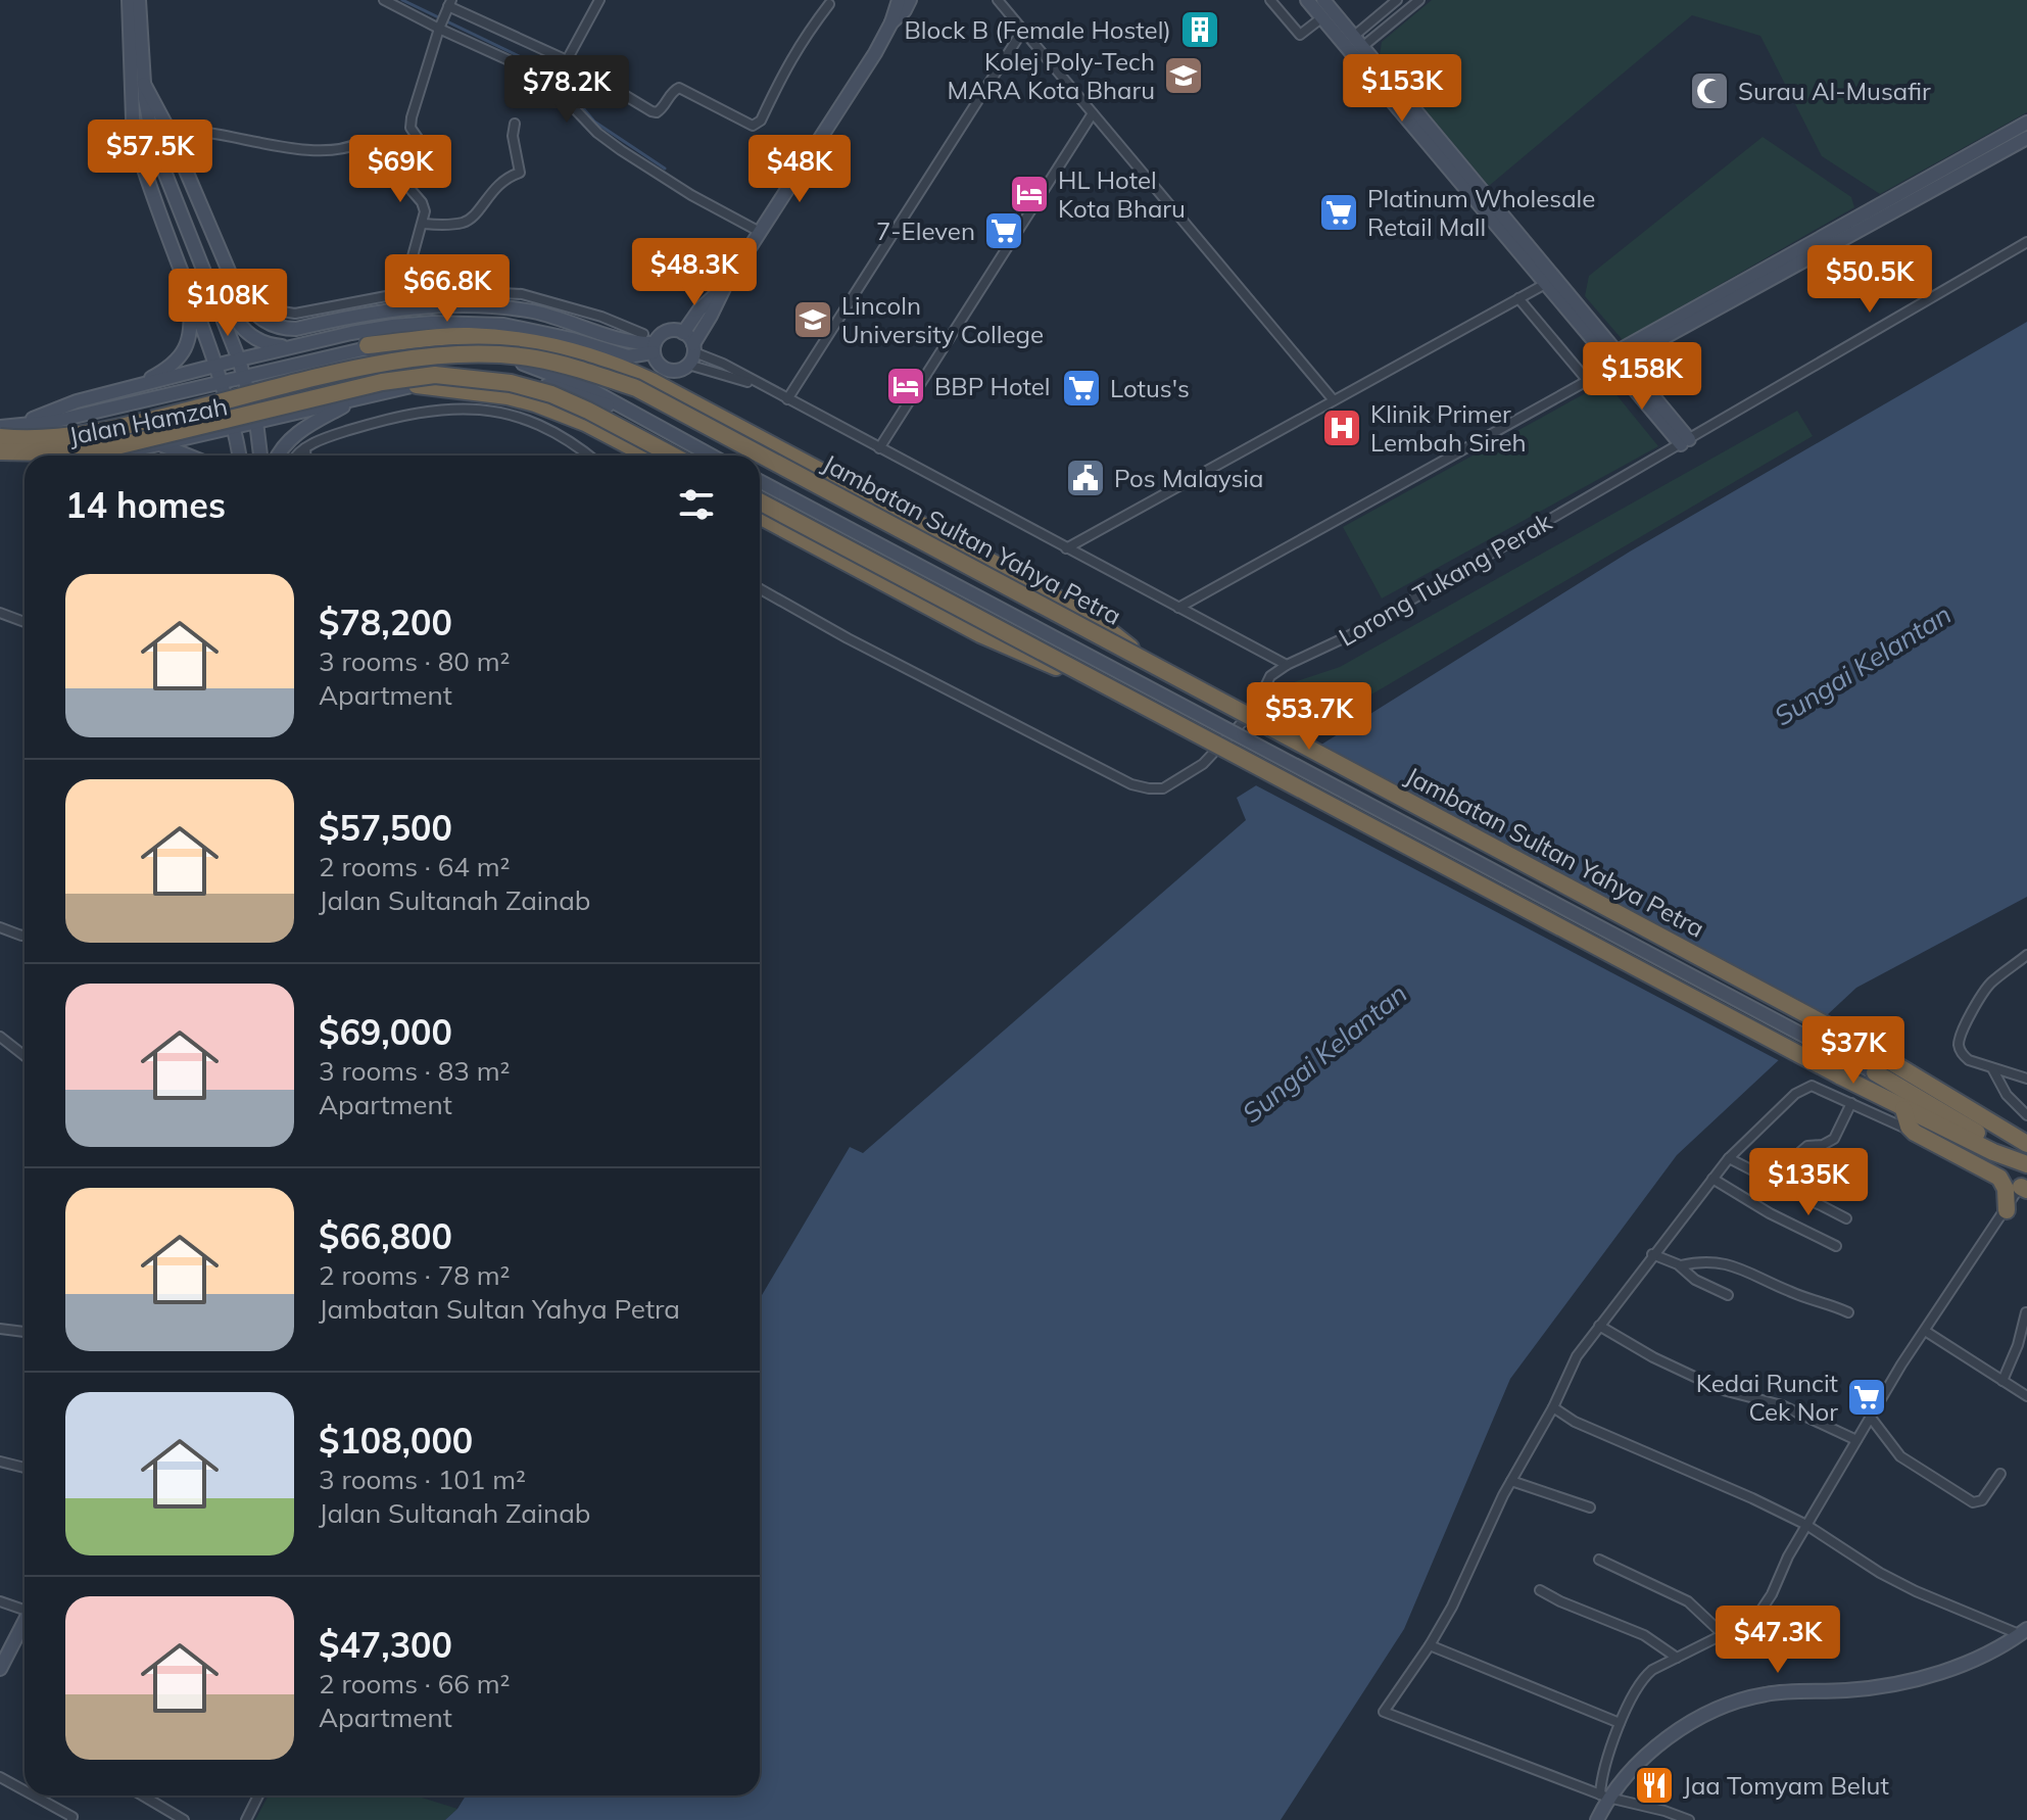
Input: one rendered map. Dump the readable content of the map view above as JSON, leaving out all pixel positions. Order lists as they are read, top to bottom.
{
  "streets": {
    "highway": ["Jambatan Sultan Yahya Petra"],
    "street": ["Jalan Hamzah", "Lorong Tukang Perak"]
  },
  "crossings": [
    ["Jalan Hamzah", "Jambatan Sultan Yahya Petra"]
  ],
  "water": ["Sungai Kelantan"],
  "places": {
    "building": ["Block B (Female Hostel)"],
    "school or university": ["Kolej Poly-Tech MARA Kota Bharu", "Lincoln University College"],
    "mosque": ["Surau Al-Musafir"],
    "hotel": ["HL Hotel Kota Bharu", "BBP Hotel"],
    "supermarket": [
      "Platinum Wholesale Retail Mall",
      "7-Eleven",
      "Lotus's",
      "Kedai Runcit Cek Nor"
    ],
    "hospital": ["Klinik Primer Lembah Sireh"],
    "public building": ["Pos Malaysia"],
    "restaurant": ["Jaa Tomyam Belut"]
  },
  "page": {
    "price": [
      "$153K",
      "$78.2K",
      "$57.5K",
      "$69K",
      "$48K",
      "$48.3K",
      "$50.5K",
      "$66.8K",
      "$108K",
      "$158K",
      "$53.7K",
      "$37K",
      "$135K",
      "$47.3K"
    ],
    "heading": "14 homes",
    "list": [
      {
        "name": "$78,200",
        "note": "3 rooms · 80 m² · Apartment"
      },
      {
        "name": "$57,500",
        "note": "2 rooms · 64 m² · Jalan Sultanah Zainab"
      },
      {
        "name": "$69,000",
        "note": "3 rooms · 83 m² · Apartment"
      },
      {
        "name": "$66,800",
        "note": "2 rooms · 78 m² · Jambatan Sultan Yahya Petra"
      },
      {
        "name": "$108,000",
        "note": "3 rooms · 101 m² · Jalan Sultanah Zainab"
      },
      {
        "name": "$47,300",
        "note": "2 rooms · 66 m² · Apartment"
      }
    ]
  }
}
